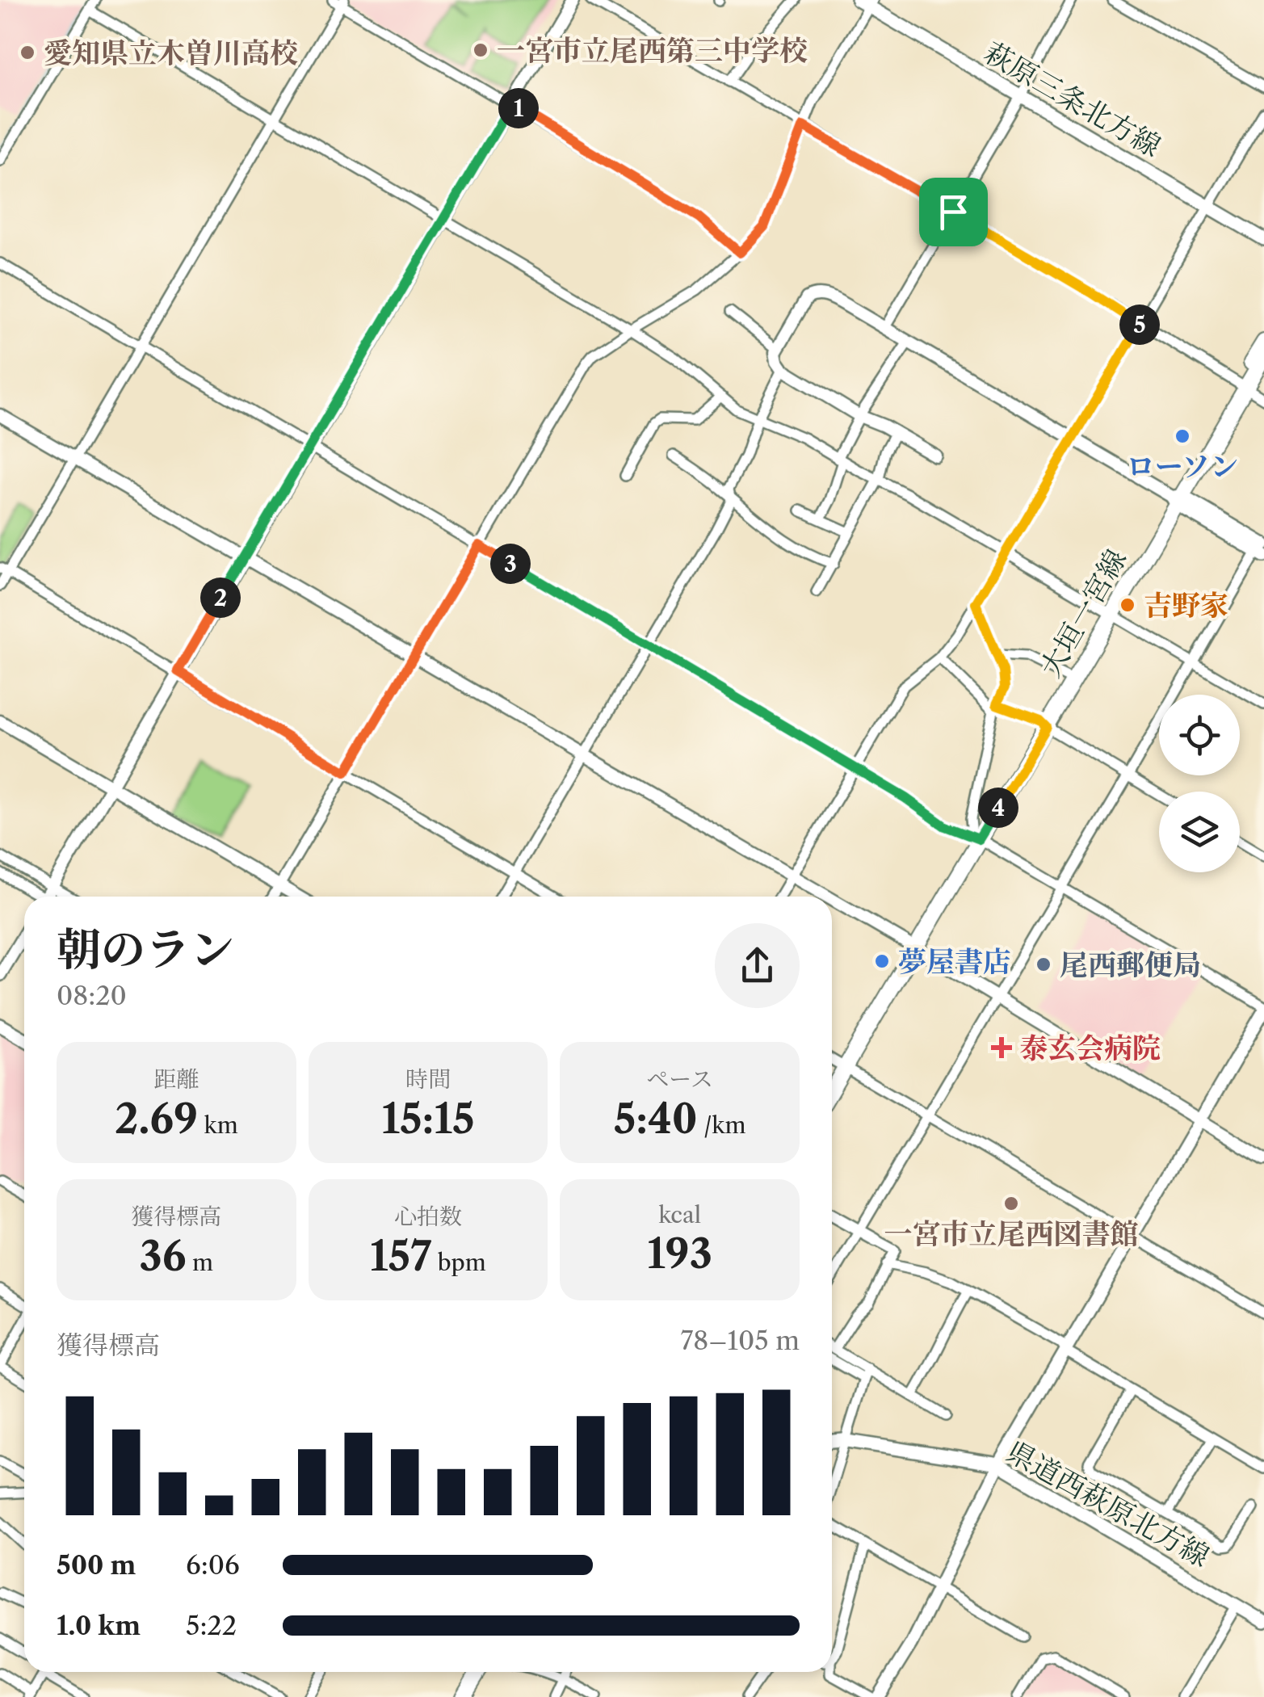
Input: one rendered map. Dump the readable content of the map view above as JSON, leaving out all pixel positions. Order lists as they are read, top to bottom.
{
  "streets": {
    "main road": ["萩原三条北方線", "大垣一宮線", "県道西萩原北方線"]
  },
  "places": {
    "other": [
      "一宮市立尾西第三中学校",
      "愛知県立木曽川高校",
      "ローソン",
      "吉野家",
      "夢屋書店",
      "尾西郵便局",
      "一宮市立尾西図書館"
    ],
    "health": ["泰玄会病院"]
  },
  "page": {
    "pins": [
      "1",
      "5",
      "3",
      "2",
      "4"
    ],
    "heading": ["朝のラン", "08:20"],
    "stats": [
      ["距離", "2.69 km"],
      ["時間", "15:15"],
      ["ペース", "5:40 /km"],
      ["獲得標高", "36 m"],
      ["心拍数", "157 bpm"],
      ["kcal", "193"]
    ],
    "chart": ["獲得標高", "78–105 m"],
    "list": [
      {
        "name": "500 m",
        "note": "6:06"
      },
      {
        "name": "1.0 km",
        "note": "5:22"
      }
    ]
  }
}
